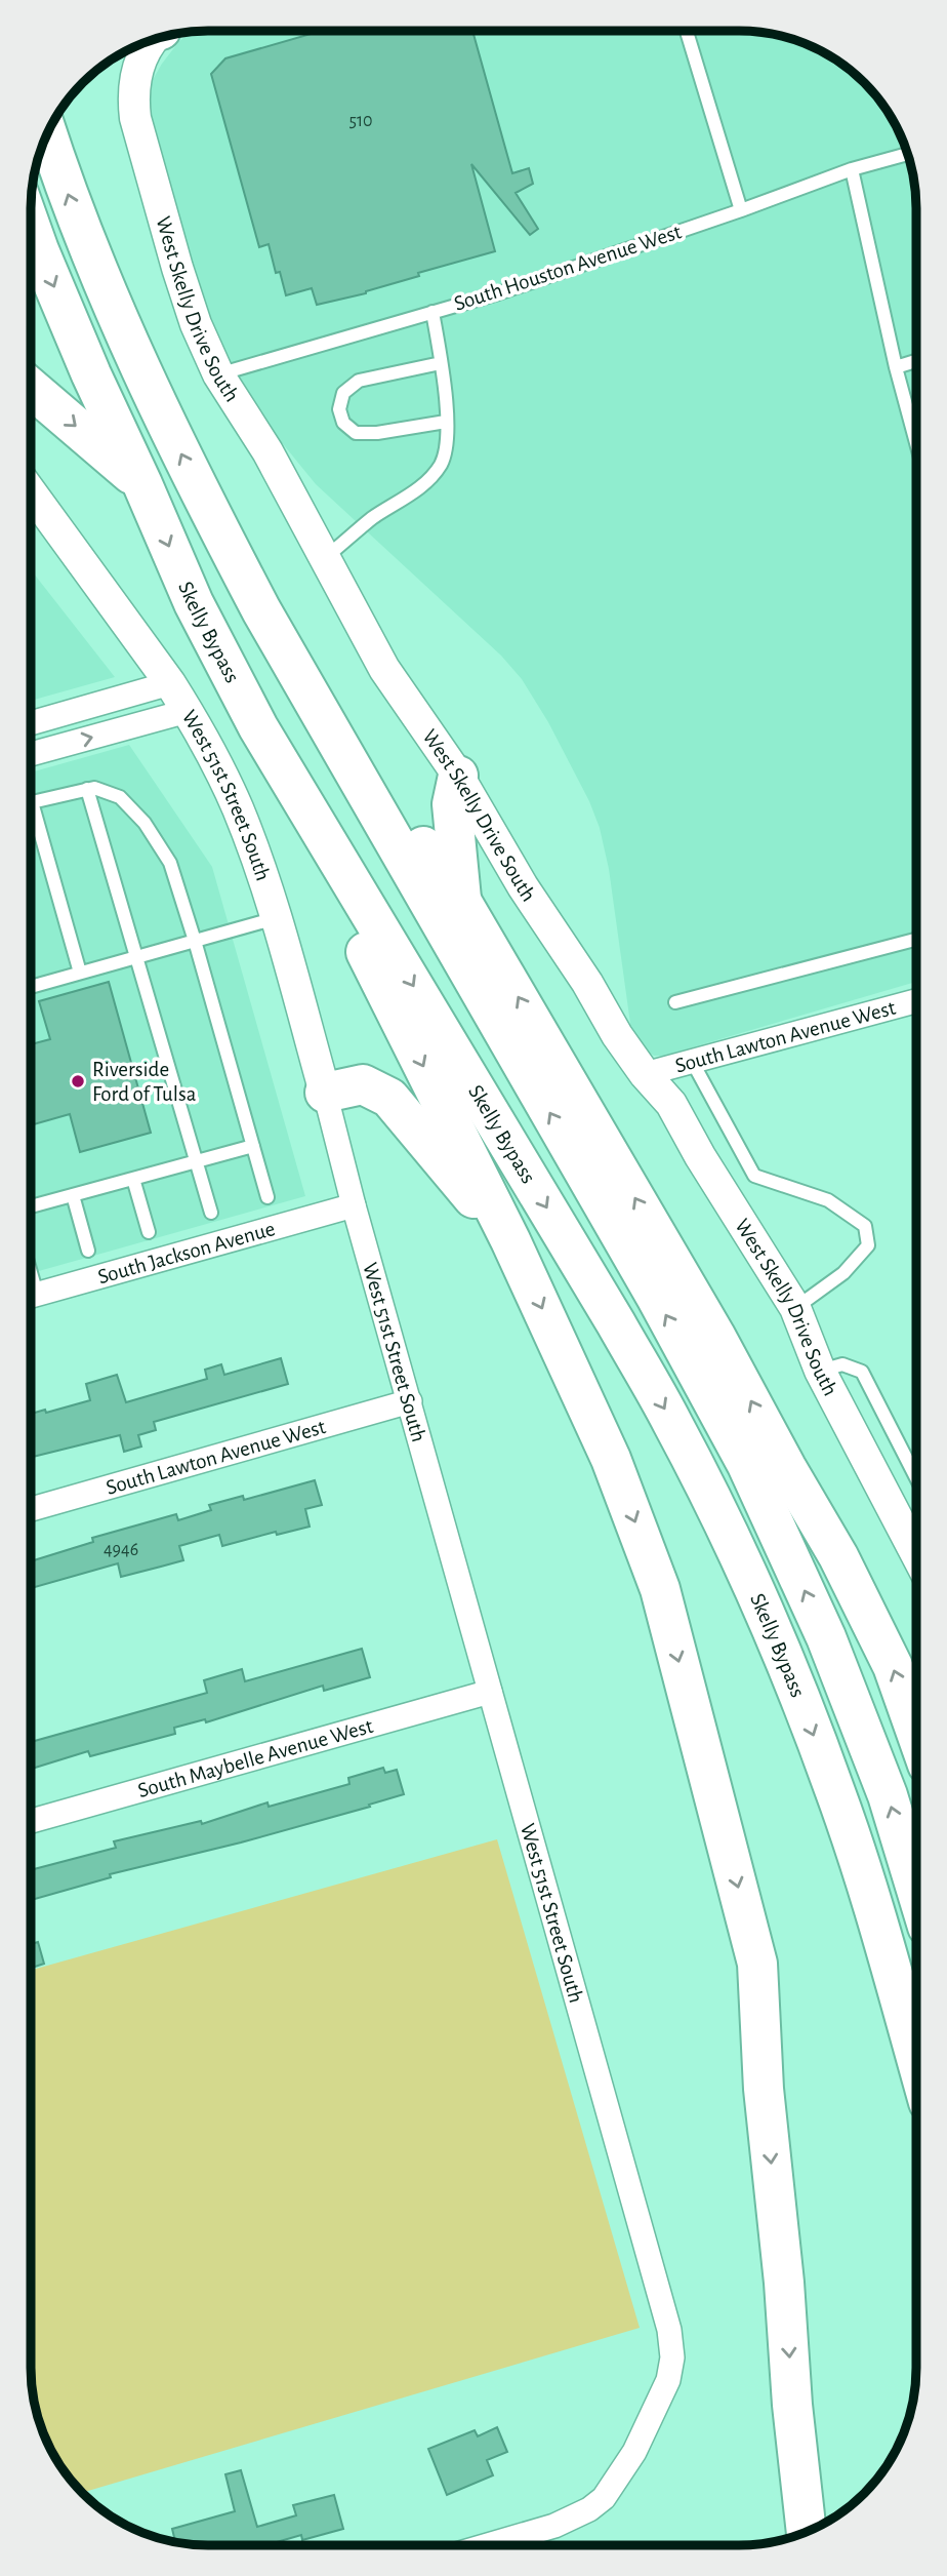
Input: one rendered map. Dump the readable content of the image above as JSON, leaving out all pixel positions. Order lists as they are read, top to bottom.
{
  "streets": {
    "highway": ["Skelly Bypass"],
    "street": [
      "West Skelly Drive South",
      "West 51st Street South",
      "South Lawton Avenue West",
      "South Jackson Avenue",
      "South Maybelle Avenue West"
    ],
    "lane": ["South Houston Avenue West"]
  },
  "crossings": [
    ["South Houston Avenue West", "West Skelly Drive South"],
    ["West Skelly Drive South", "South Lawton Avenue West"],
    ["West 51st Street South", "South Lawton Avenue West"],
    ["West 51st Street South", "South Jackson Avenue"],
    ["West 51st Street South", "South Maybelle Avenue West"]
  ],
  "places": ["Riverside Ford of Tulsa"],
  "house_numbers": ["510", "4946"]
}
